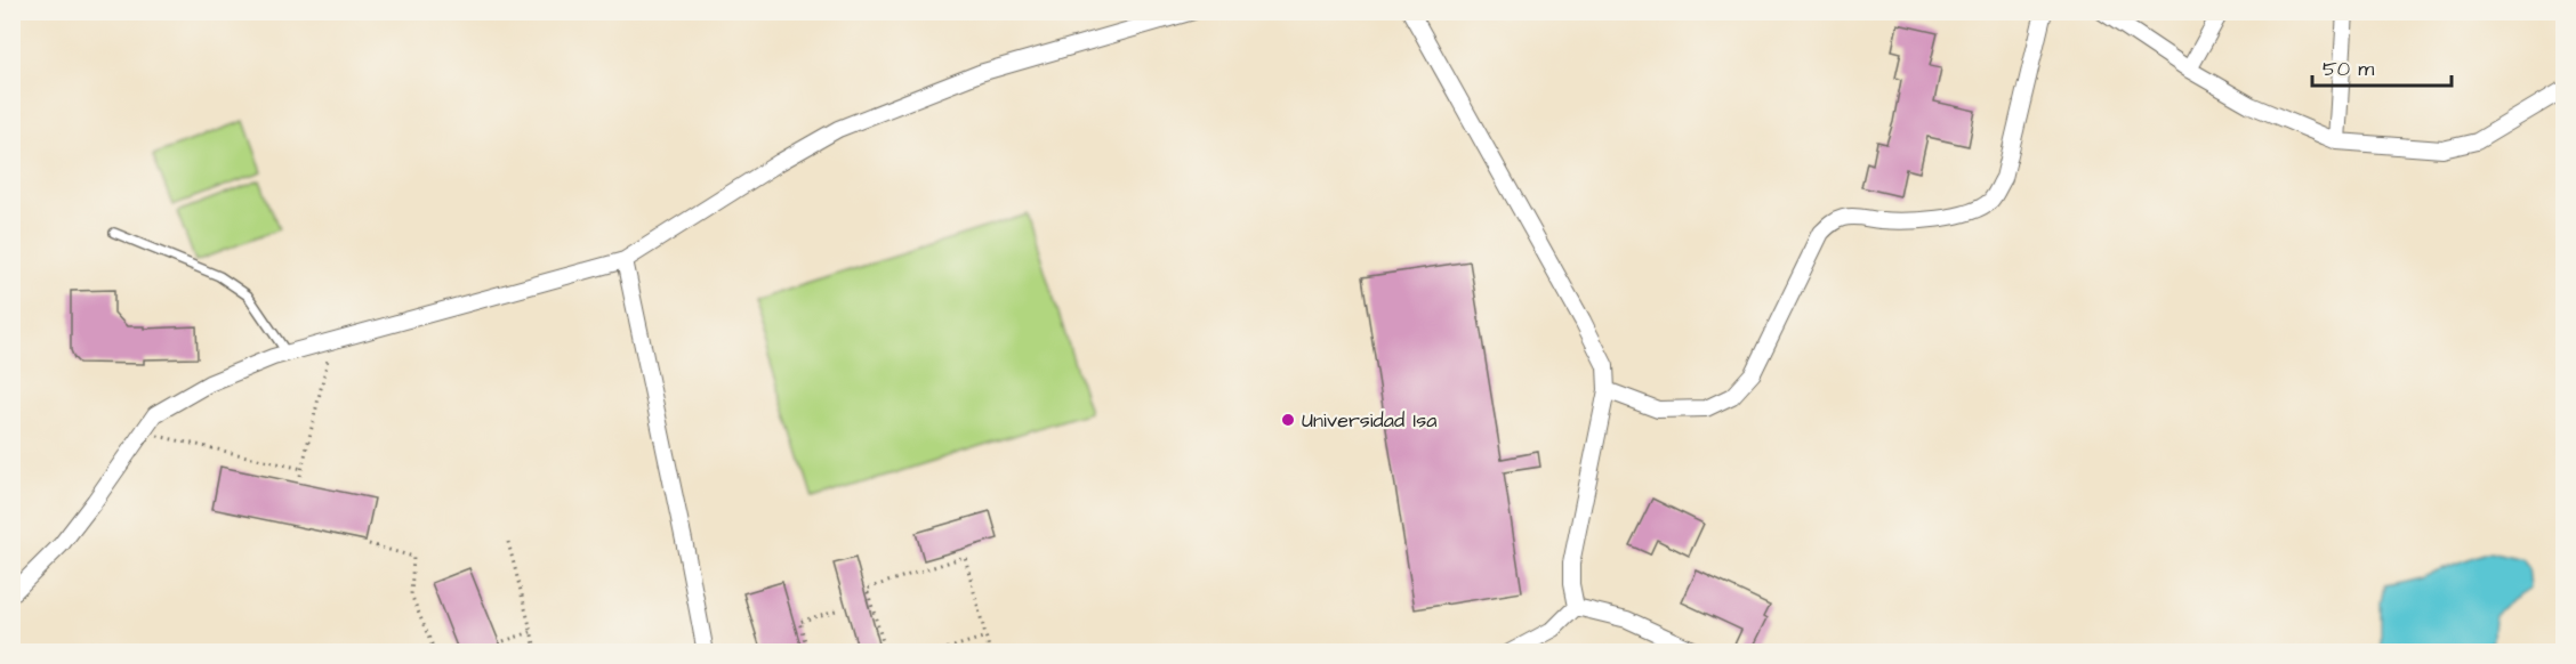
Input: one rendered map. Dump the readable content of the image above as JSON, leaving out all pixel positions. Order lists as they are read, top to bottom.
{
  "places": ["Universidad Isa"],
  "scale_bar": "50 m"
}
